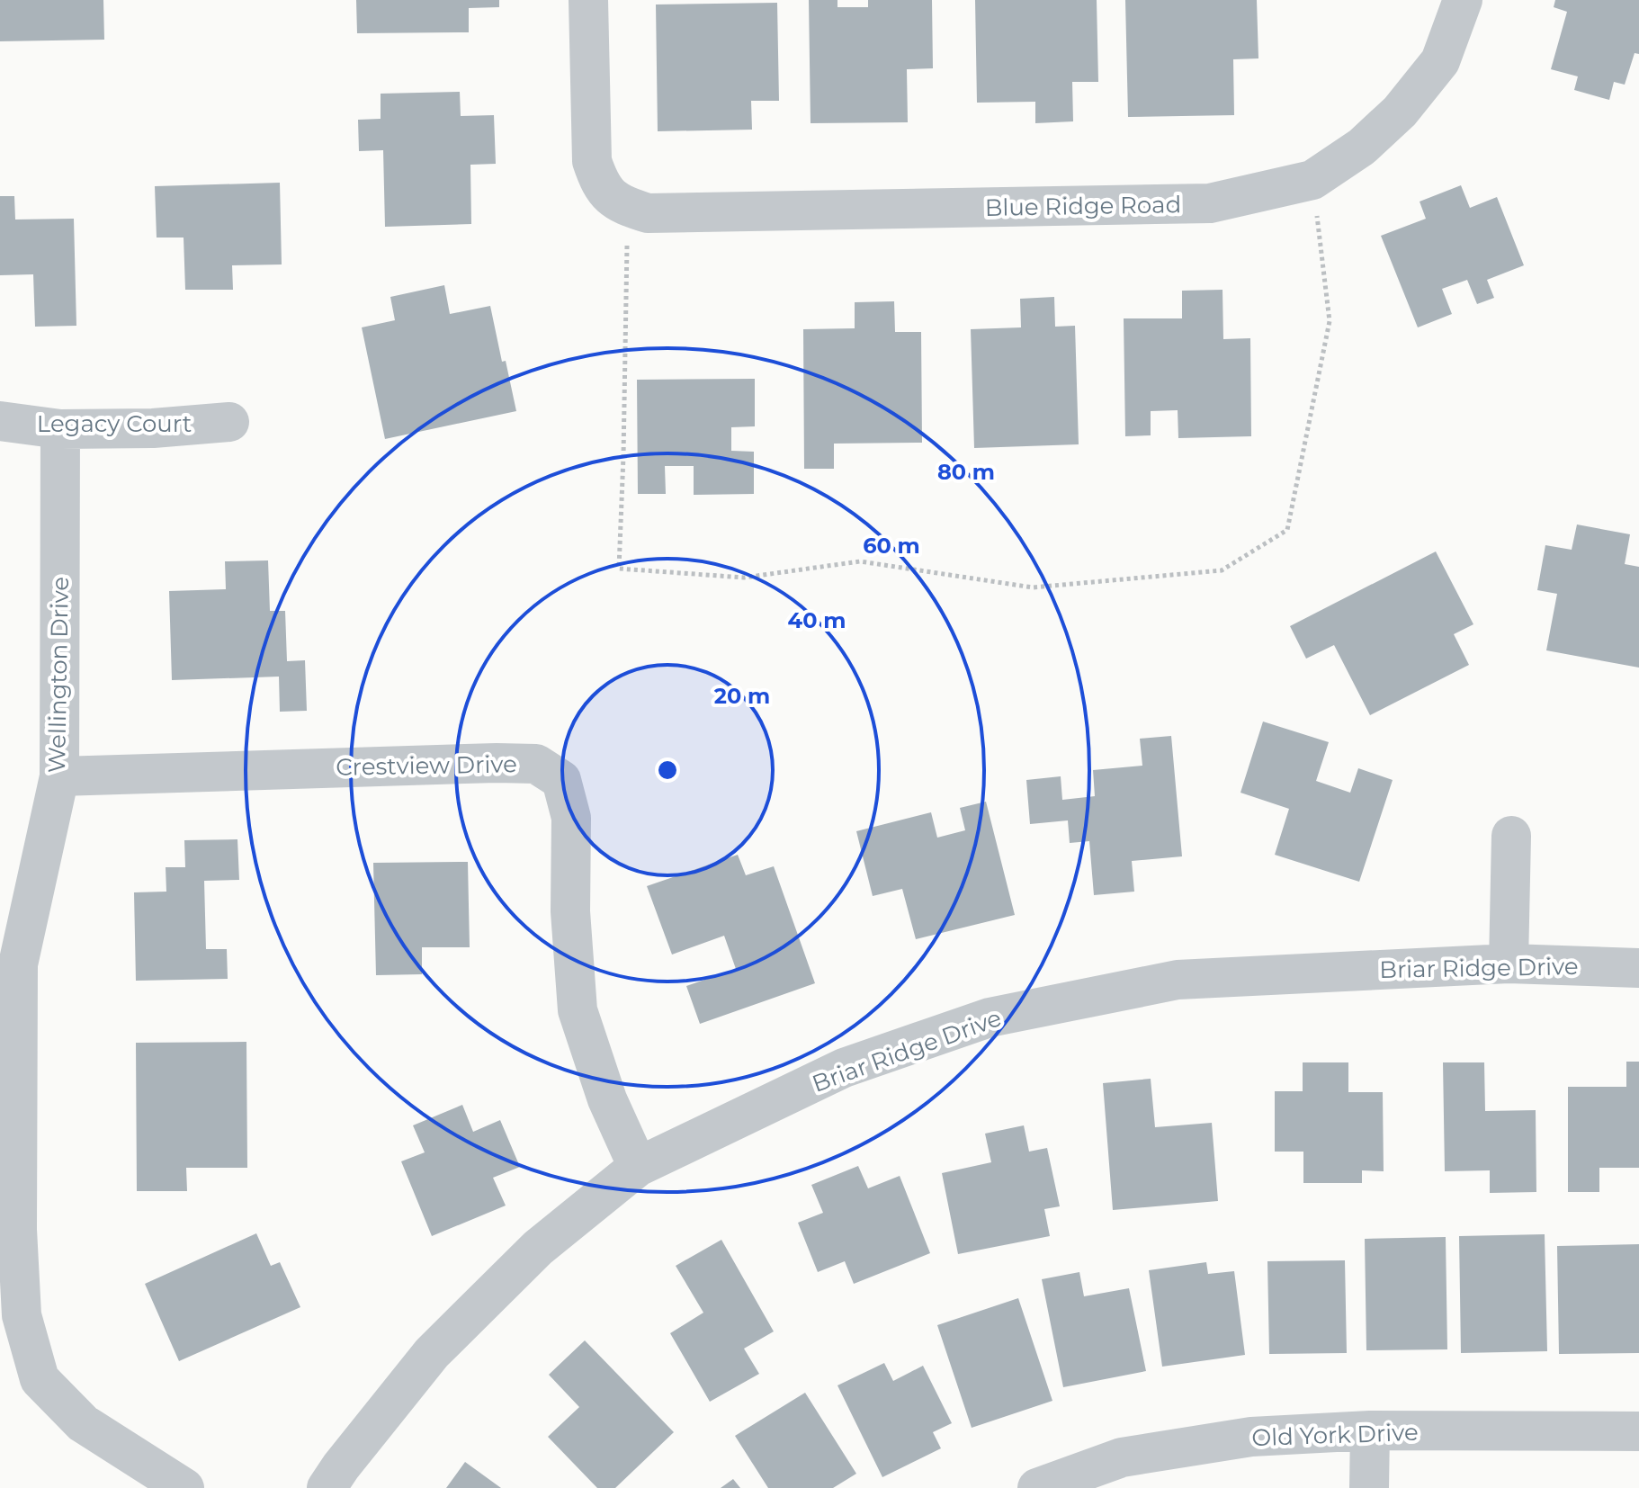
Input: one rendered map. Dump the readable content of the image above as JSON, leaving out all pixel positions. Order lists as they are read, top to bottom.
{
  "streets": {
    "street": [
      "Blue Ridge Road",
      "Legacy Court",
      "Wellington Drive",
      "Crestview Drive",
      "Briar Ridge Drive",
      "Old York Drive"
    ]
  },
  "crossings": [
    ["Legacy Court", "Wellington Drive"],
    ["Wellington Drive", "Crestview Drive"],
    ["Crestview Drive", "Briar Ridge Drive"]
  ],
  "rings": [
    "80 m",
    "60 m",
    "40 m",
    "20 m"
  ]
}
